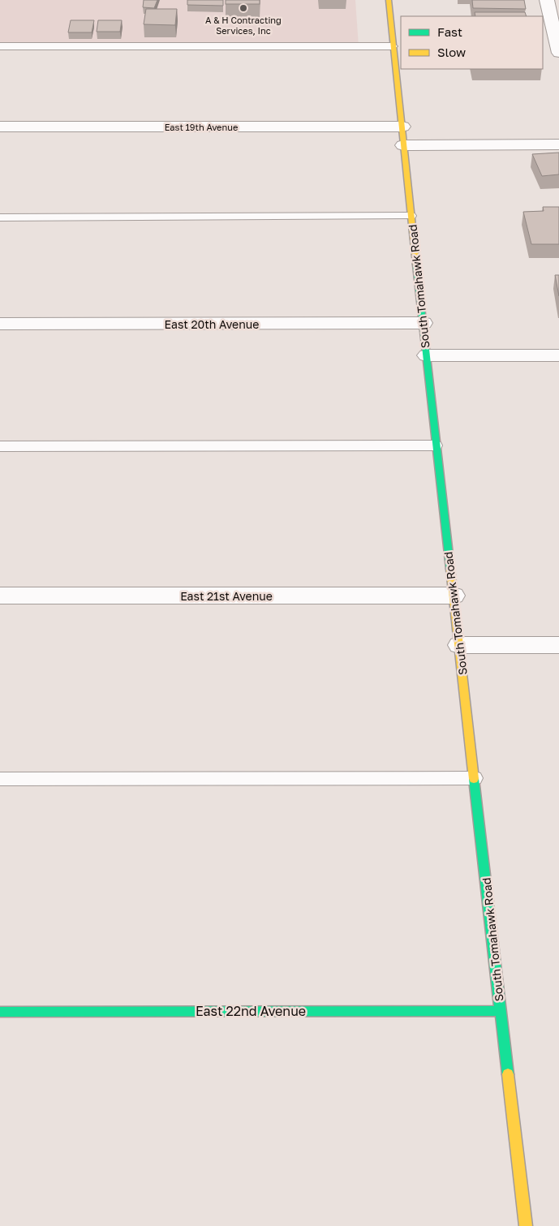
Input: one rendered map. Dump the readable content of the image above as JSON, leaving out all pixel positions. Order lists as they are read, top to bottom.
{
  "streets": {
    "main road": ["South Tomahawk Road", "East 22nd Avenue"],
    "street": ["East 19th Avenue", "East 20th Avenue", "East 21st Avenue"]
  },
  "crossings": [
    ["East 19th Avenue", "South Tomahawk Road"],
    ["South Tomahawk Road", "East 20th Avenue"],
    ["South Tomahawk Road", "East 21st Avenue"],
    ["South Tomahawk Road", "East 22nd Avenue"]
  ],
  "places": ["A & H Contracting Services, Inc"],
  "legend": ["Fast", "Slow"]
}
